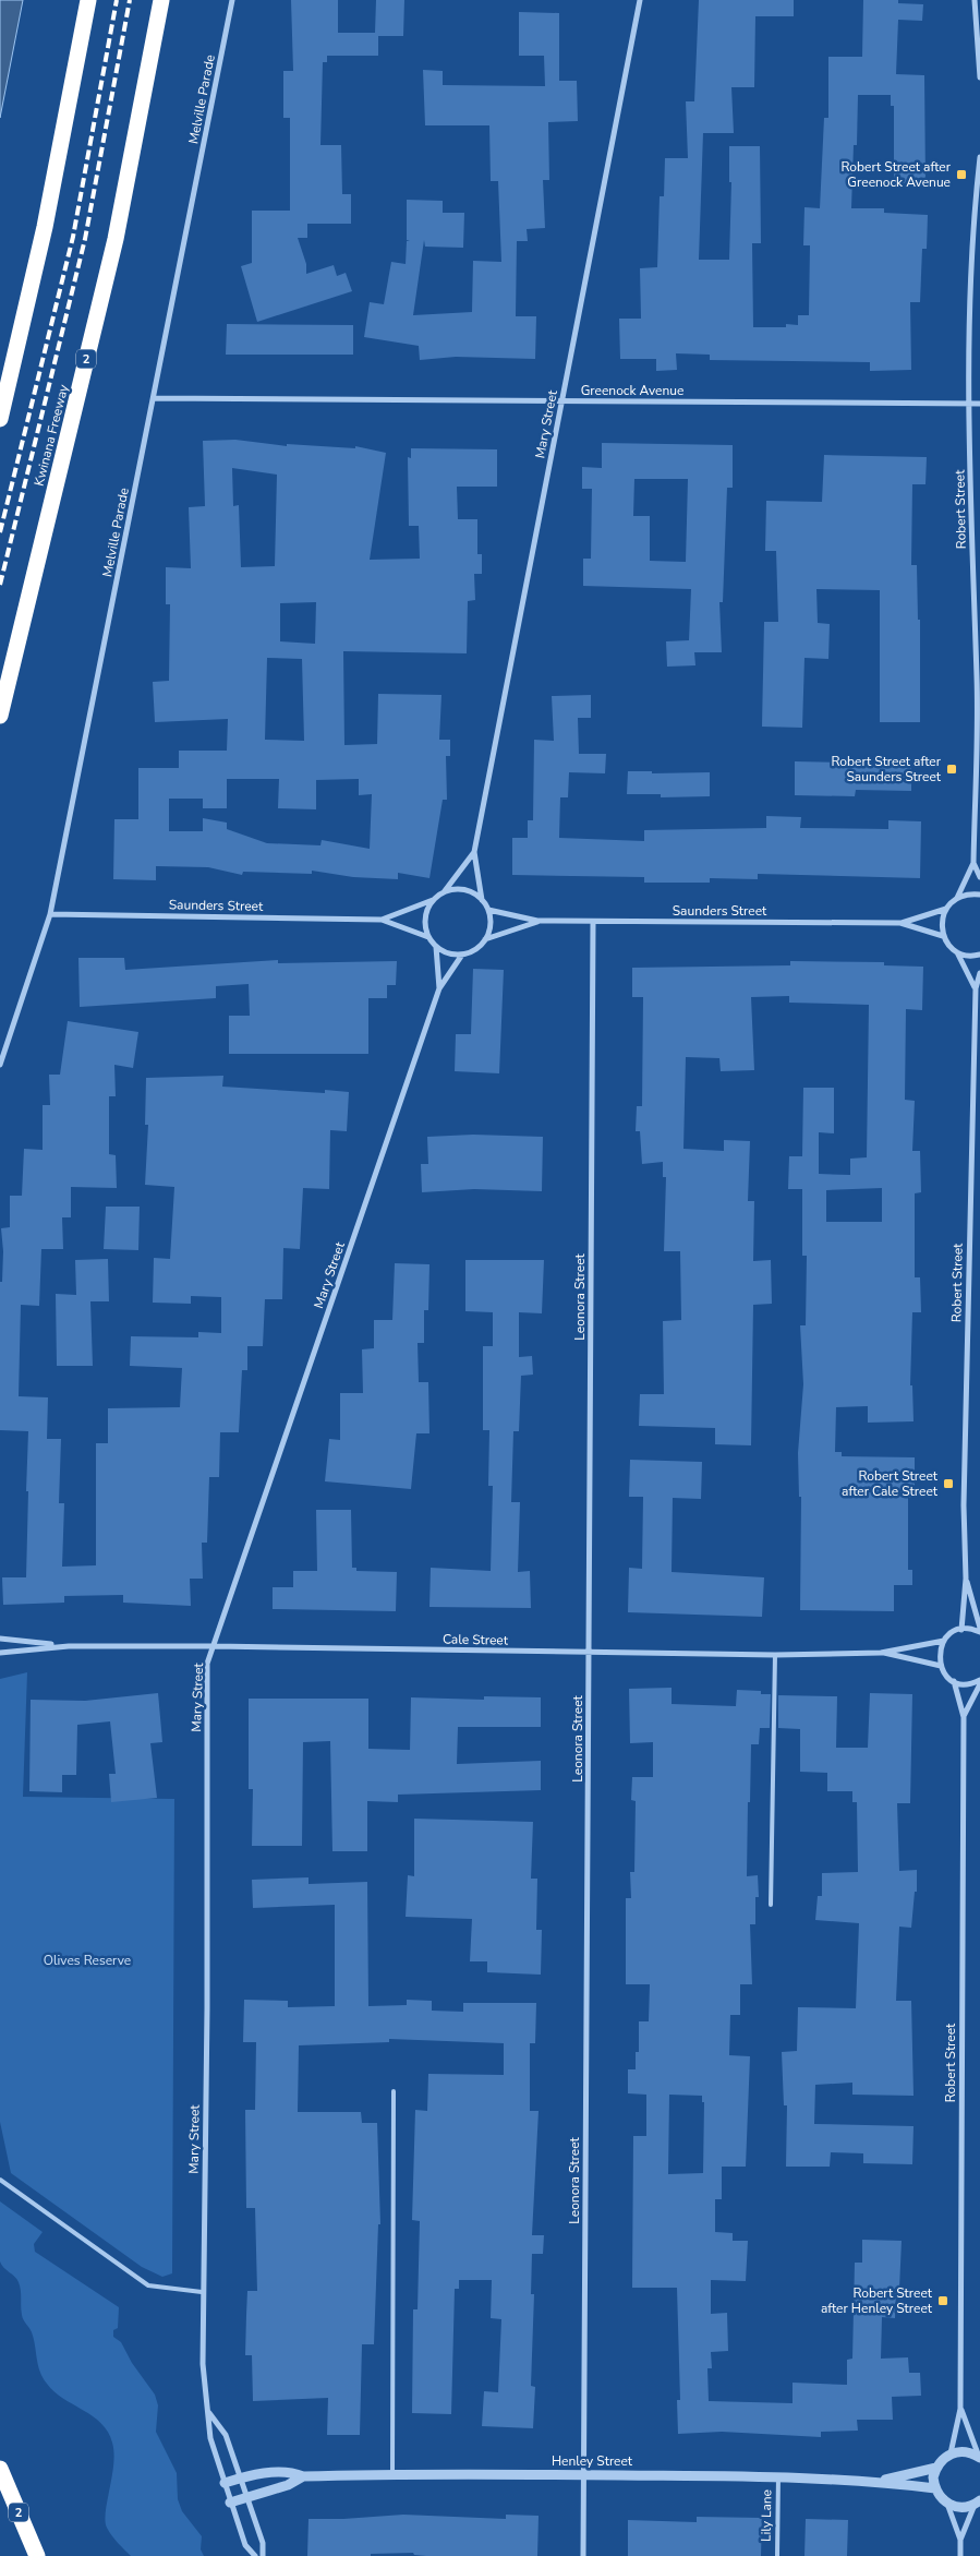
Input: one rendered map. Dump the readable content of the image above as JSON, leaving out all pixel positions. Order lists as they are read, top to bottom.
{
  "streets": {
    "highway": ["2", "Kwinana Freeway"],
    "street": [
      "Melville Parade",
      "Greenock Avenue",
      "Mary Street",
      "Robert Street",
      "Saunders Street",
      "Leonora Street",
      "Cale Street",
      "Henley Street"
    ],
    "lane": ["Lily Lane"]
  },
  "crossings": [
    ["Melville Parade", "Greenock Avenue"],
    ["Melville Parade", "Saunders Street"],
    ["Greenock Avenue", "Mary Street"],
    ["Greenock Avenue", "Robert Street"],
    ["Mary Street", "Saunders Street"],
    ["Mary Street", "Cale Street"],
    ["Mary Street", "Henley Street"],
    ["Robert Street", "Saunders Street"],
    ["Saunders Street", "Leonora Street"],
    ["Leonora Street", "Cale Street"],
    ["Leonora Street", "Henley Street"],
    ["Henley Street", "Lily Lane"]
  ],
  "parks": ["Olives Reserve"],
  "places": {
    "transit": [
      "Robert Street after Greenock Avenue",
      "Robert Street after Saunders Street",
      "Robert Street after Cale Street",
      "Robert Street after Henley Street"
    ]
  }
}
